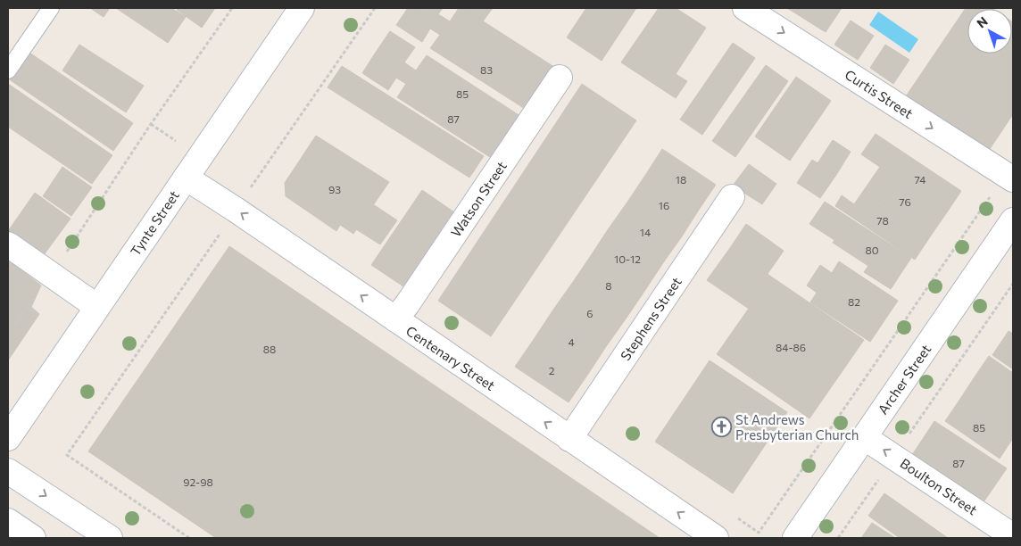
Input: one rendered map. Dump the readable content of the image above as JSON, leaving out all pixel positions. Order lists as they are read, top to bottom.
{
  "streets": {
    "street": [
      "Curtis Street",
      "Watson Street",
      "Tynte Street",
      "Stephens Street",
      "Centenary Street",
      "Archer Street",
      "Boulton Street"
    ]
  },
  "crossings": [
    ["Watson Street", "Centenary Street"],
    ["Tynte Street", "Centenary Street"],
    ["Stephens Street", "Centenary Street"],
    ["Archer Street", "Boulton Street"]
  ],
  "one_way": ["Curtis Street", "Centenary Street", "Boulton Street"],
  "places": {
    "church": ["St Andrews Presbyterian Church"]
  },
  "house_numbers": [
    "83",
    "85",
    "87",
    "18",
    "74",
    "93",
    "76",
    "16",
    "78",
    "14",
    "80",
    "10-12",
    "8",
    "82",
    "6",
    "4",
    "84-86",
    "88",
    "2",
    "85",
    "87",
    "92-98"
  ],
  "north": "top left"
}
